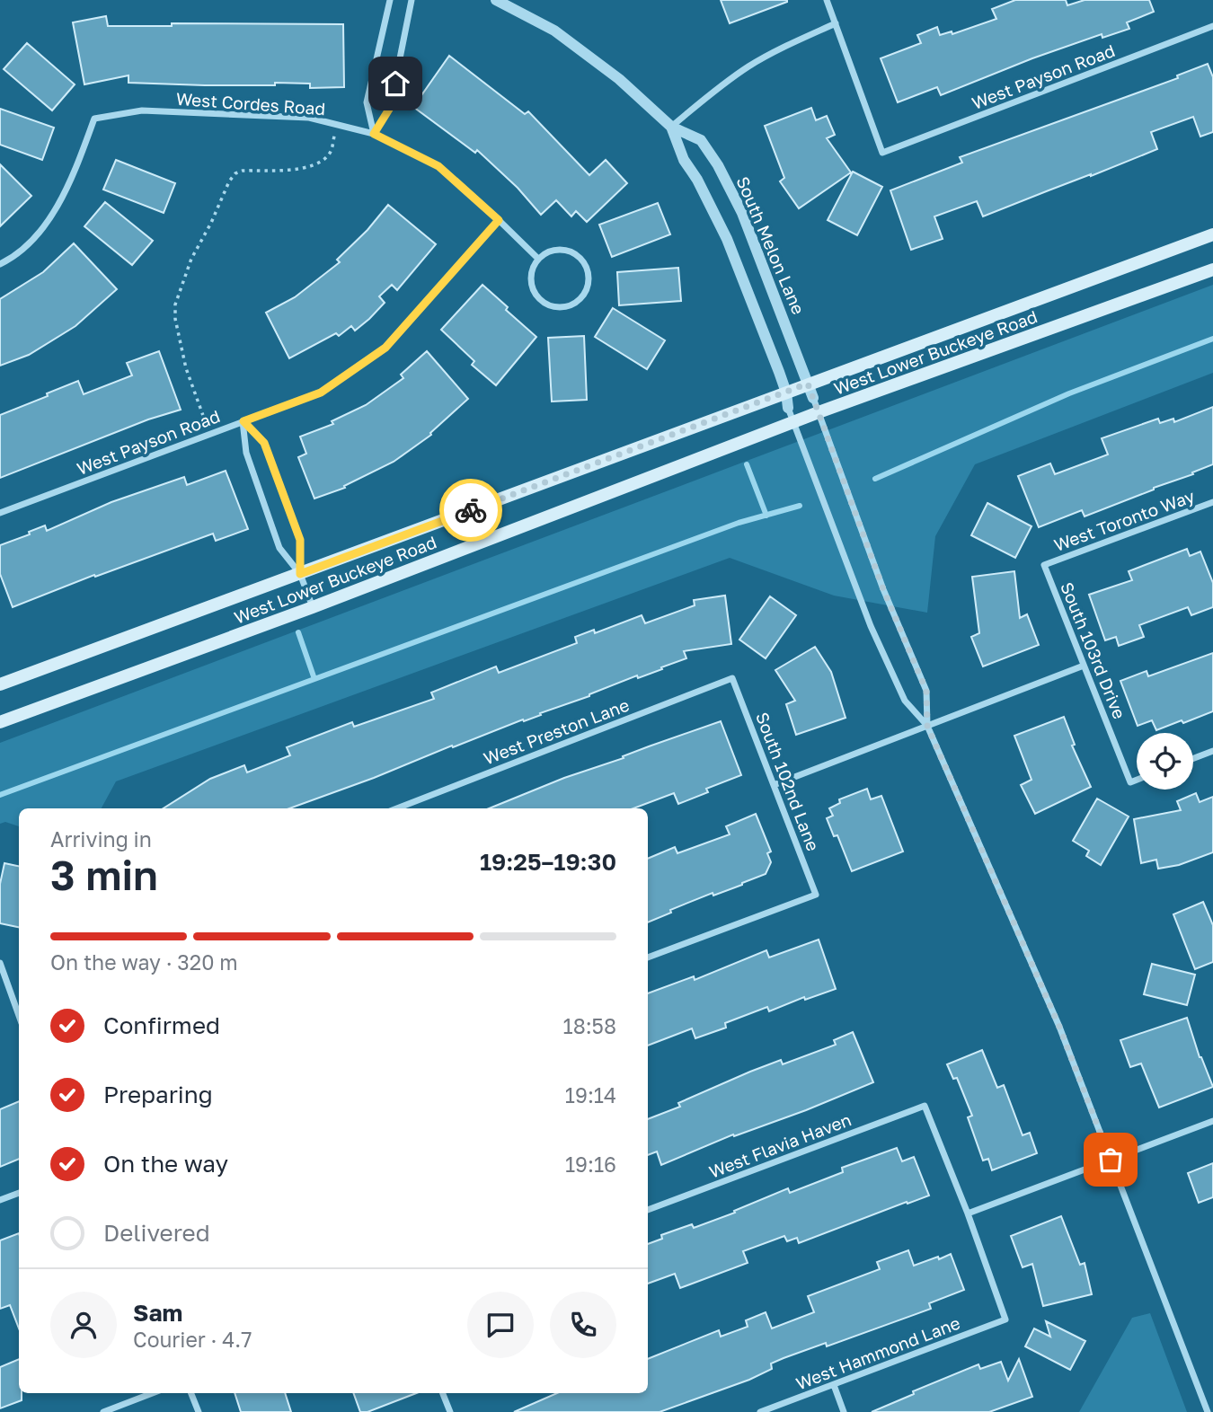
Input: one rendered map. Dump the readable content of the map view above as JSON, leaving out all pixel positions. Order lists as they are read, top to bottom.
{
  "streets": {
    "main road": ["West Lower Buckeye Road"],
    "street": [
      "West Payson Road",
      "West Cordes Road",
      "South Melon Lane",
      "West Toronto Way",
      "South 103rd Drive",
      "West Preston Lane",
      "South 102nd Lane",
      "West Flavia Haven",
      "West Hammond Lane"
    ]
  },
  "crossings": [
    ["West Payson Road", "West Cordes Road"],
    ["South Melon Lane", "West Lower Buckeye Road"],
    ["West Toronto Way", "South 103rd Drive"],
    ["West Preston Lane", "South 102nd Lane"],
    ["West Flavia Haven", "West Hammond Lane"]
  ],
  "page": {
    "heading": ["3 min", "Arriving in", "19:25–19:30"],
    "panel": ["Sam", "Courier · 4.7"],
    "bar": "On the way · 320 m",
    "list": [
      ["Confirmed", "18:58"],
      ["Preparing", "19:14"],
      ["On the way", "19:16"],
      "Delivered"
    ]
  }
}
